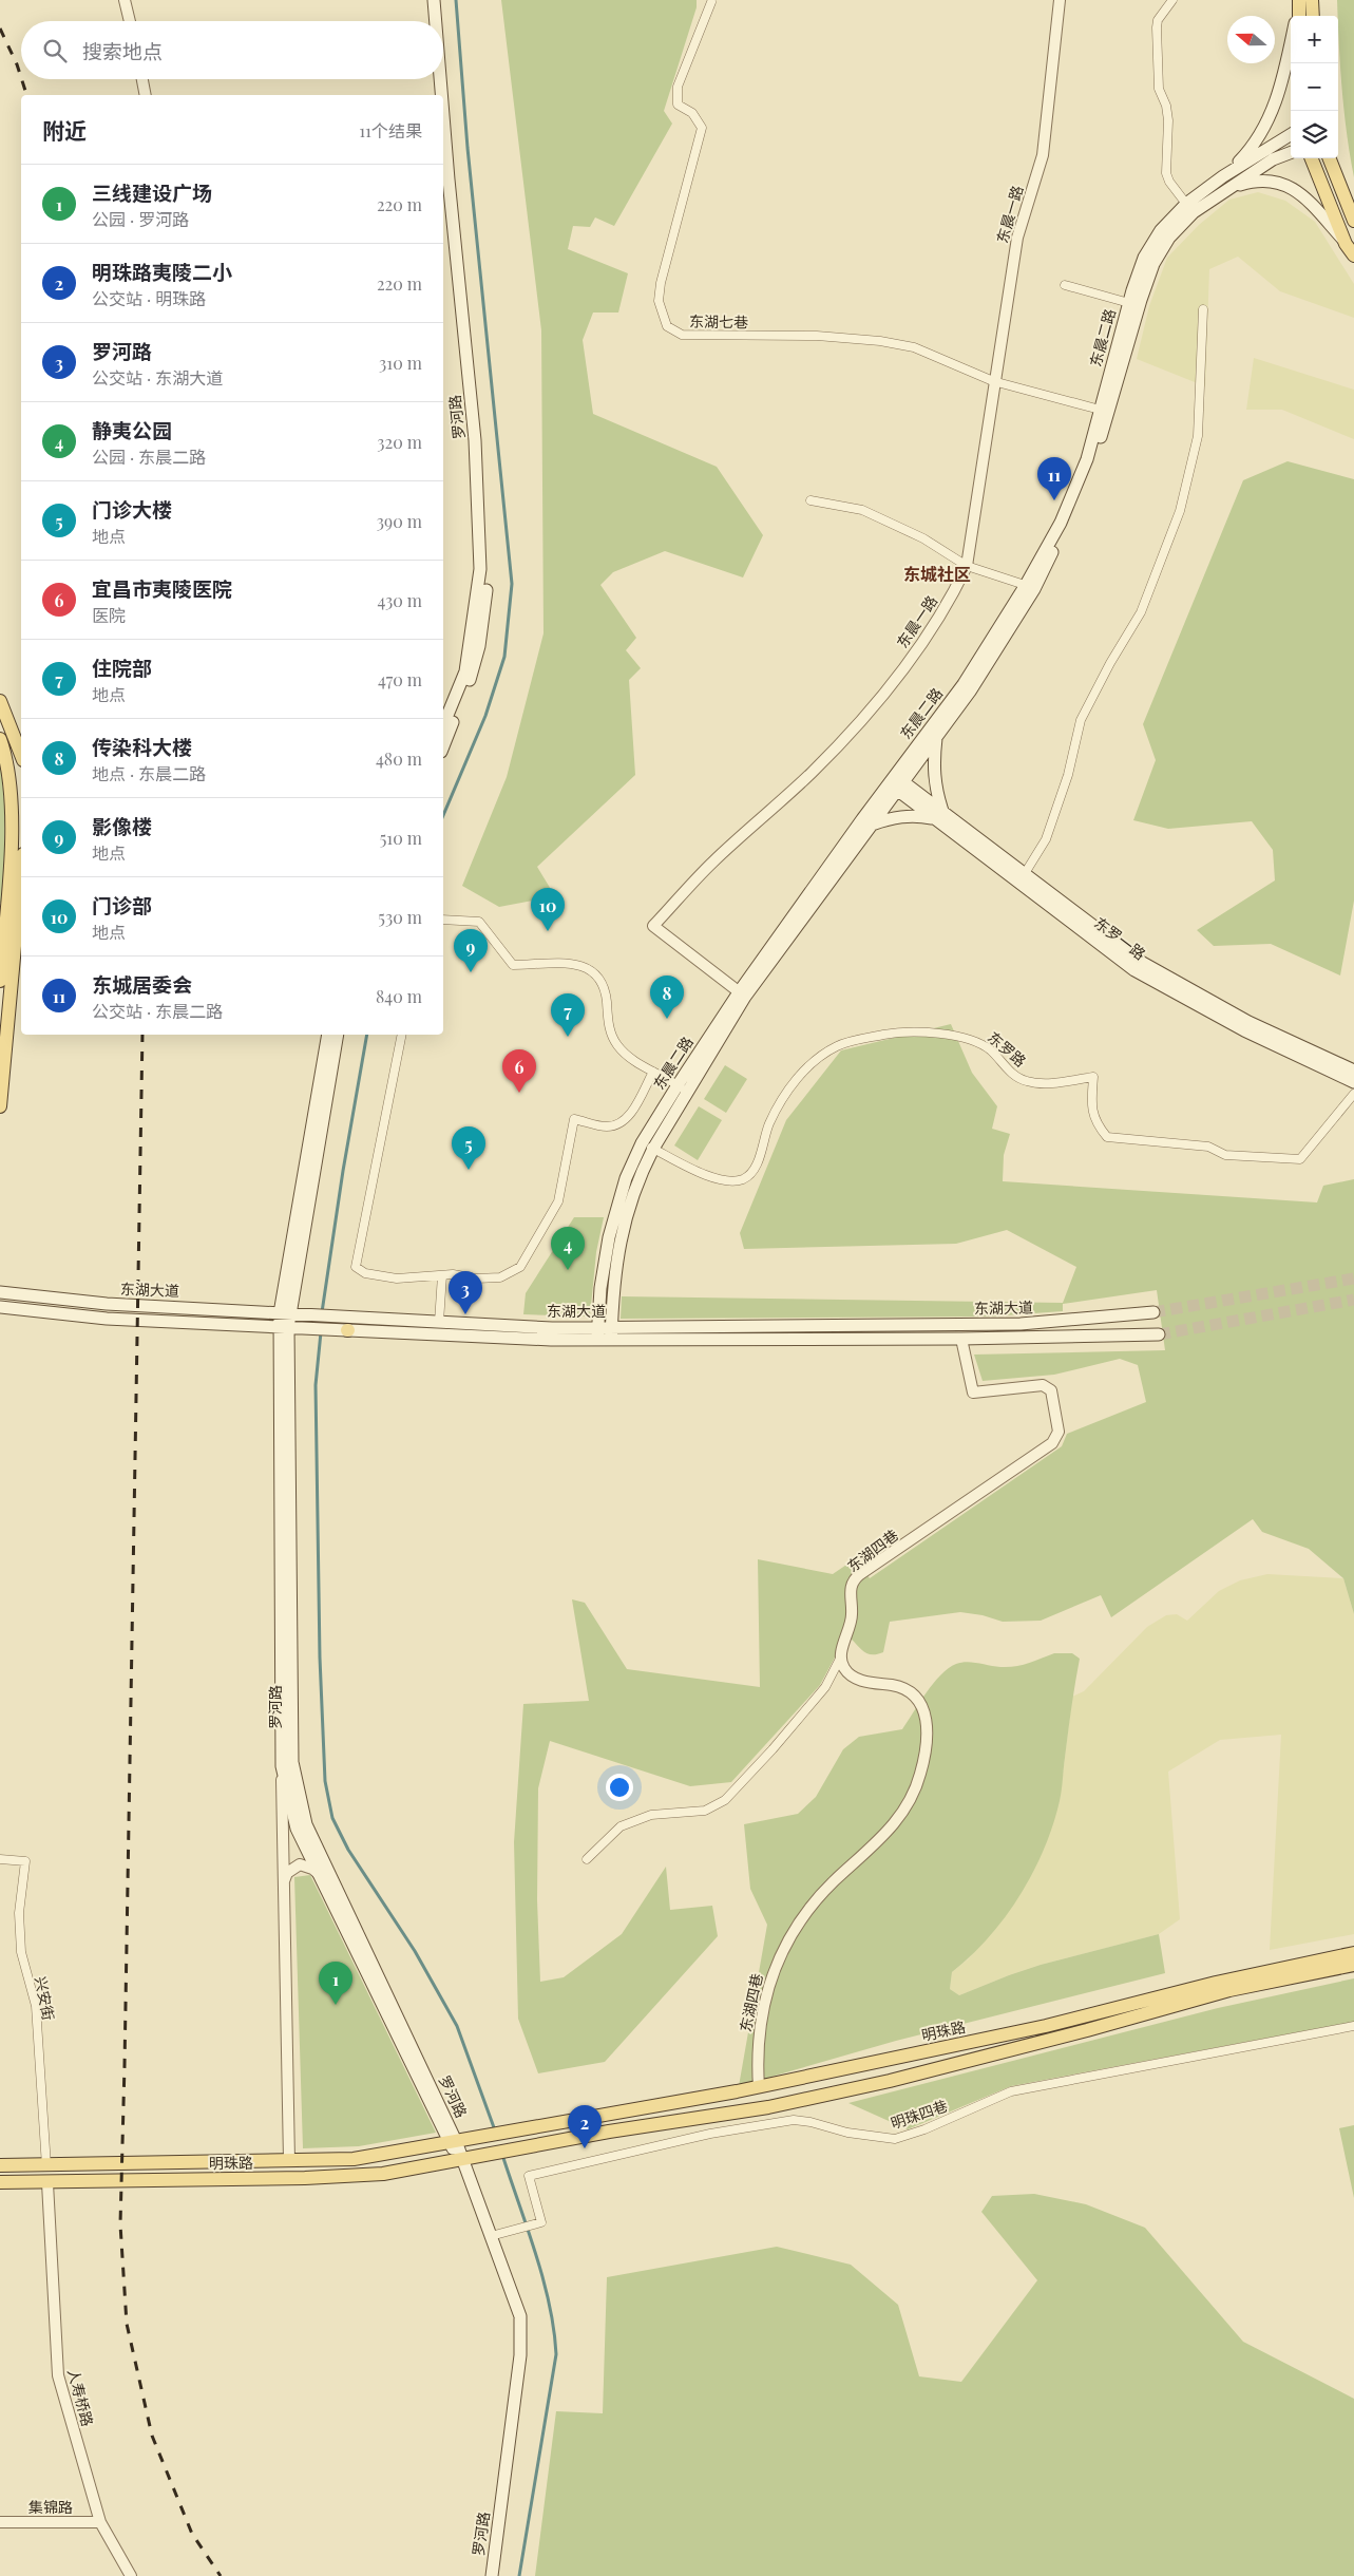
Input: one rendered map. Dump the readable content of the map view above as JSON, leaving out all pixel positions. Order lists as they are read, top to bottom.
{
  "streets": {
    "main road": [
      "东晨二路",
      "罗河路",
      "东罗一路",
      "东湖大道",
      "明珠路"
    ],
    "street": [
      "东晨一路",
      "东湖七巷",
      "东罗路",
      "东湖四巷",
      "兴安街",
      "明珠四巷",
      "人寿桥路",
      "集锦路"
    ]
  },
  "crossings": [
    ["东晨一路", "东湖七巷"],
    ["东晨一路", "东晨二路"],
    ["东湖七巷", "东晨二路"],
    ["东晨二路", "东罗一路"],
    ["东晨二路", "东罗路"],
    ["东晨二路", "东湖大道"],
    ["罗河路", "东湖大道"],
    ["罗河路", "明珠路"],
    ["罗河路", "明珠四巷"],
    ["东湖大道", "东湖四巷"],
    ["东湖四巷", "明珠路"],
    ["兴安街", "明珠路"],
    ["明珠路", "人寿桥路"],
    ["人寿桥路", "集锦路"]
  ],
  "districts": ["东城社区"],
  "north": "left",
  "page": {
    "map_buttons": ["+", "−"],
    "search": "搜索地点",
    "heading": ["附近", "11个结果"],
    "list": [
      {
        "mark": "1",
        "name": "三线建设广场",
        "note": "公园 · 罗河路",
        "value": "220 m"
      },
      {
        "mark": "2",
        "name": "明珠路夷陵二小",
        "note": "公交站 · 明珠路",
        "value": "220 m"
      },
      {
        "mark": "3",
        "name": "罗河路",
        "note": "公交站 · 东湖大道",
        "value": "310 m"
      },
      {
        "mark": "4",
        "name": "静夷公园",
        "note": "公园 · 东晨二路",
        "value": "320 m"
      },
      {
        "mark": "5",
        "name": "门诊大楼",
        "note": "地点",
        "value": "390 m"
      },
      {
        "mark": "6",
        "name": "宜昌市夷陵医院",
        "note": "医院",
        "value": "430 m"
      },
      {
        "mark": "7",
        "name": "住院部",
        "note": "地点",
        "value": "470 m"
      },
      {
        "mark": "8",
        "name": "传染科大楼",
        "note": "地点 · 东晨二路",
        "value": "480 m"
      },
      {
        "mark": "9",
        "name": "影像楼",
        "note": "地点",
        "value": "510 m"
      },
      {
        "mark": "10",
        "name": "门诊部",
        "note": "地点",
        "value": "530 m"
      },
      {
        "mark": "11",
        "name": "东城居委会",
        "note": "公交站 · 东晨二路",
        "value": "840 m"
      }
    ],
    "pins": [
      "11",
      "10",
      "9",
      "8",
      "7",
      "6",
      "5",
      "4",
      "3",
      "1",
      "2"
    ]
  }
}
